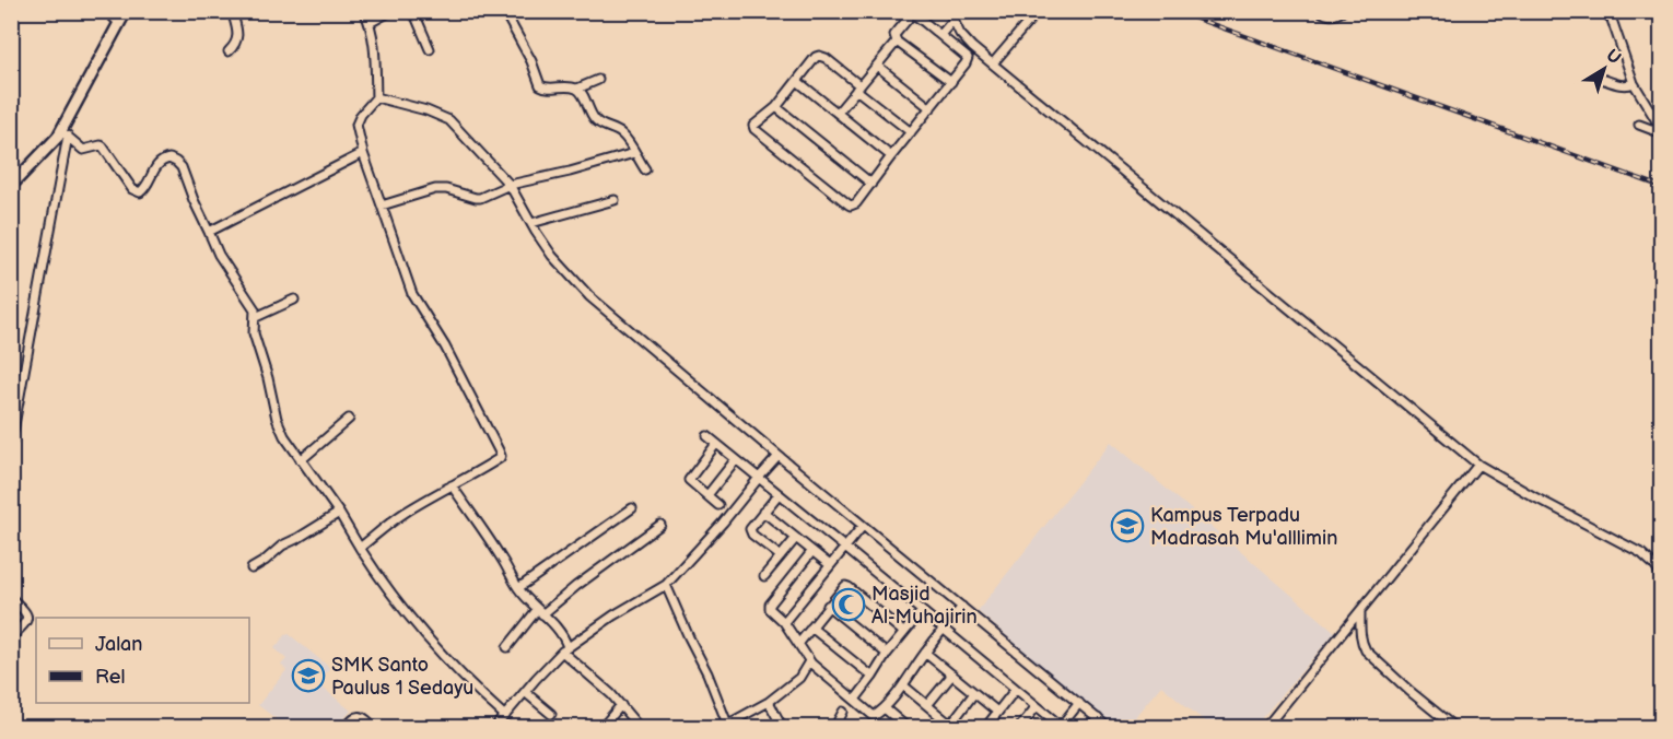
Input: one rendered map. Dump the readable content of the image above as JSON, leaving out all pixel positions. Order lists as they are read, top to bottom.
{
  "places": {
    "school or university": ["Kampus Terpadu Madrasah Mu'alllimin", "SMK Santo Paulus 1 Sedayu"],
    "mosque": ["Masjid Al-Muhajirin"]
  },
  "legend": ["Jalan", "Rel"],
  "north": "top right"
}
